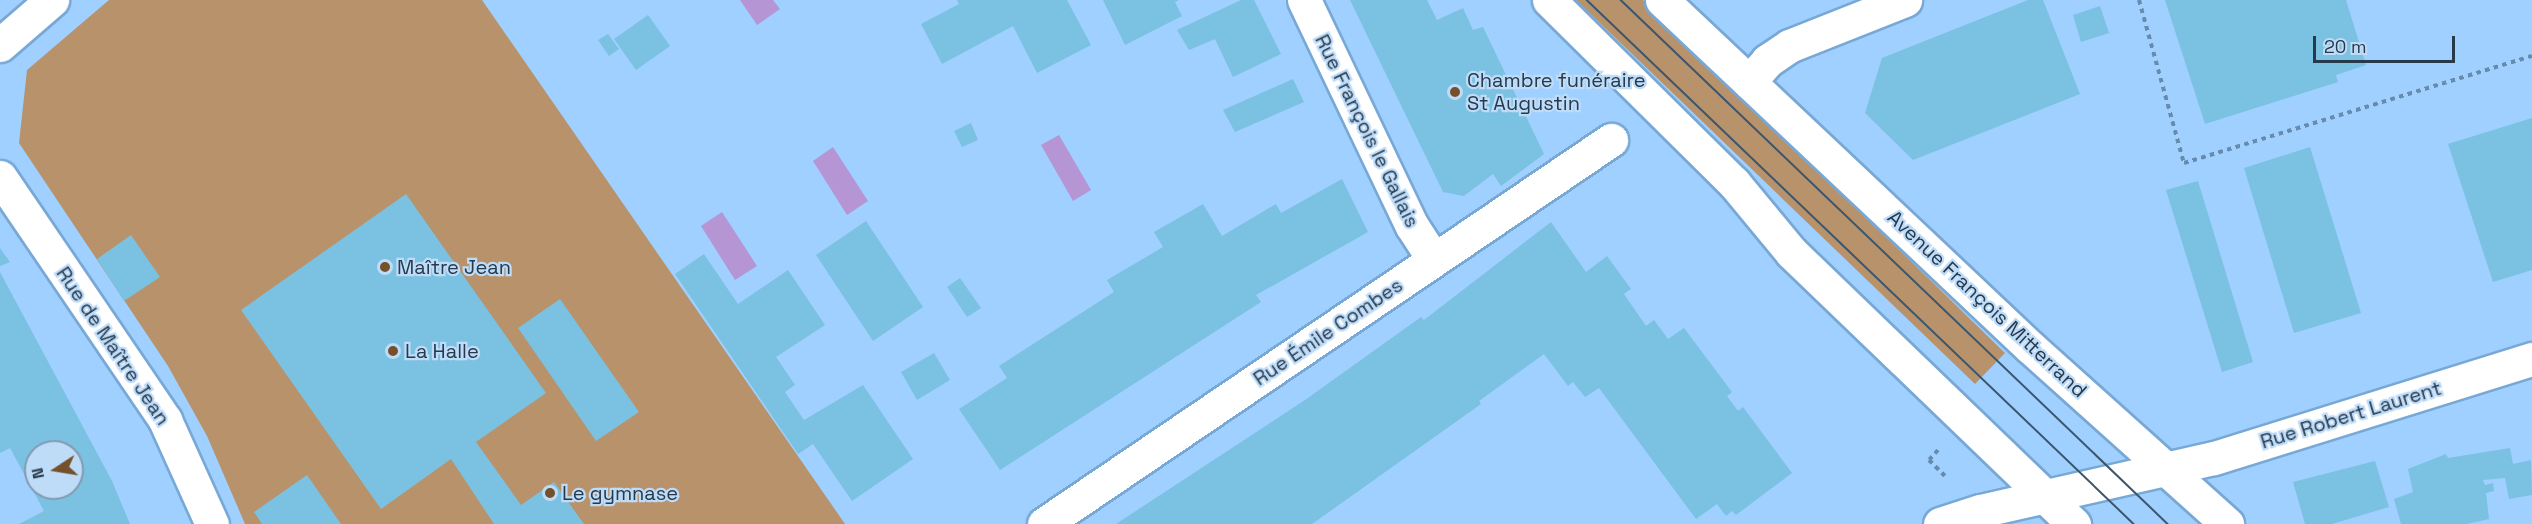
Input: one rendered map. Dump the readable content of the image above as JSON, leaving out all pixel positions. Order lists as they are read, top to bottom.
{
  "streets": {
    "street": [
      "Rue François le Gallais",
      "Avenue François Mitterrand",
      "Rue Émile Combes",
      "Rue de Maître Jean",
      "Rue Robert Laurent"
    ]
  },
  "crossings": [
    ["Rue François le Gallais", "Rue Émile Combes"],
    ["Avenue François Mitterrand", "Rue Robert Laurent"]
  ],
  "places": [
    "Chambre funéraire St Augustin",
    "Maître Jean",
    "La Halle",
    "Le gymnase"
  ],
  "scale_bar": "20 m",
  "north": "left"
}
